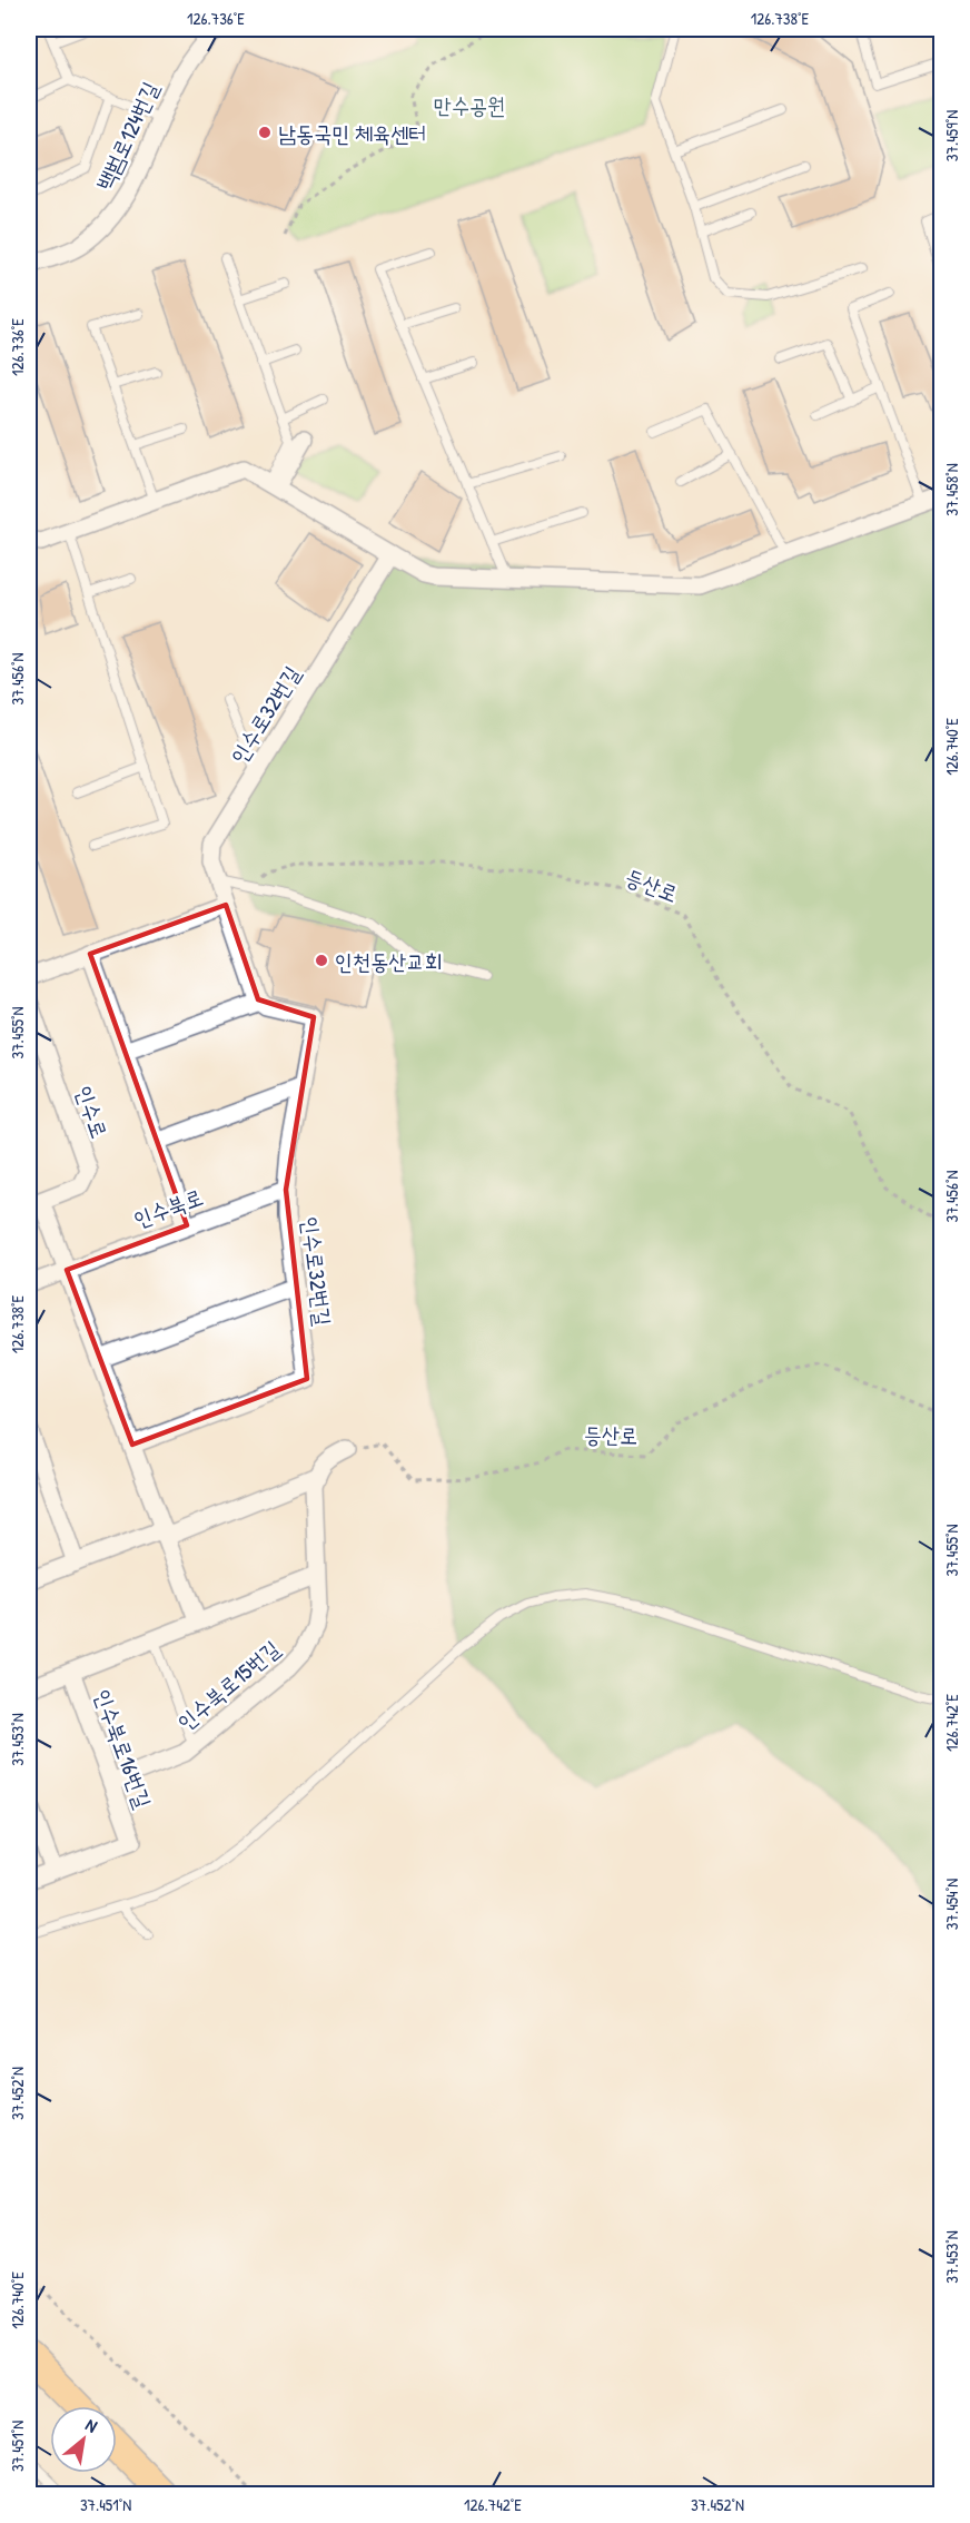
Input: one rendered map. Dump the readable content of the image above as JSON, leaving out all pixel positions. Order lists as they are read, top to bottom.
{
  "streets": {
    "street": [
      "백범로124번길",
      "인수로32번길",
      "인수로",
      "인수북로",
      "인수북로15번길",
      "인수북로16번길"
    ],
    "path": ["등산로"]
  },
  "crossings": [
    ["인수로32번길", "인수북로"],
    ["인수북로15번길", "인수북로16번길"]
  ],
  "parks": ["만수공원"],
  "places": ["남동국민 체육센터", "인천동산교회"],
  "north": "top right",
  "coordinates": [
    "126.736°E",
    "126.738°E",
    "37.459°N",
    "37.458°N",
    "37.456°N",
    "126.740°E",
    "37.455°N",
    "126.742°E",
    "37.453°N",
    "37.454°N",
    "37.452°N",
    "37.451°N"
  ]
}
